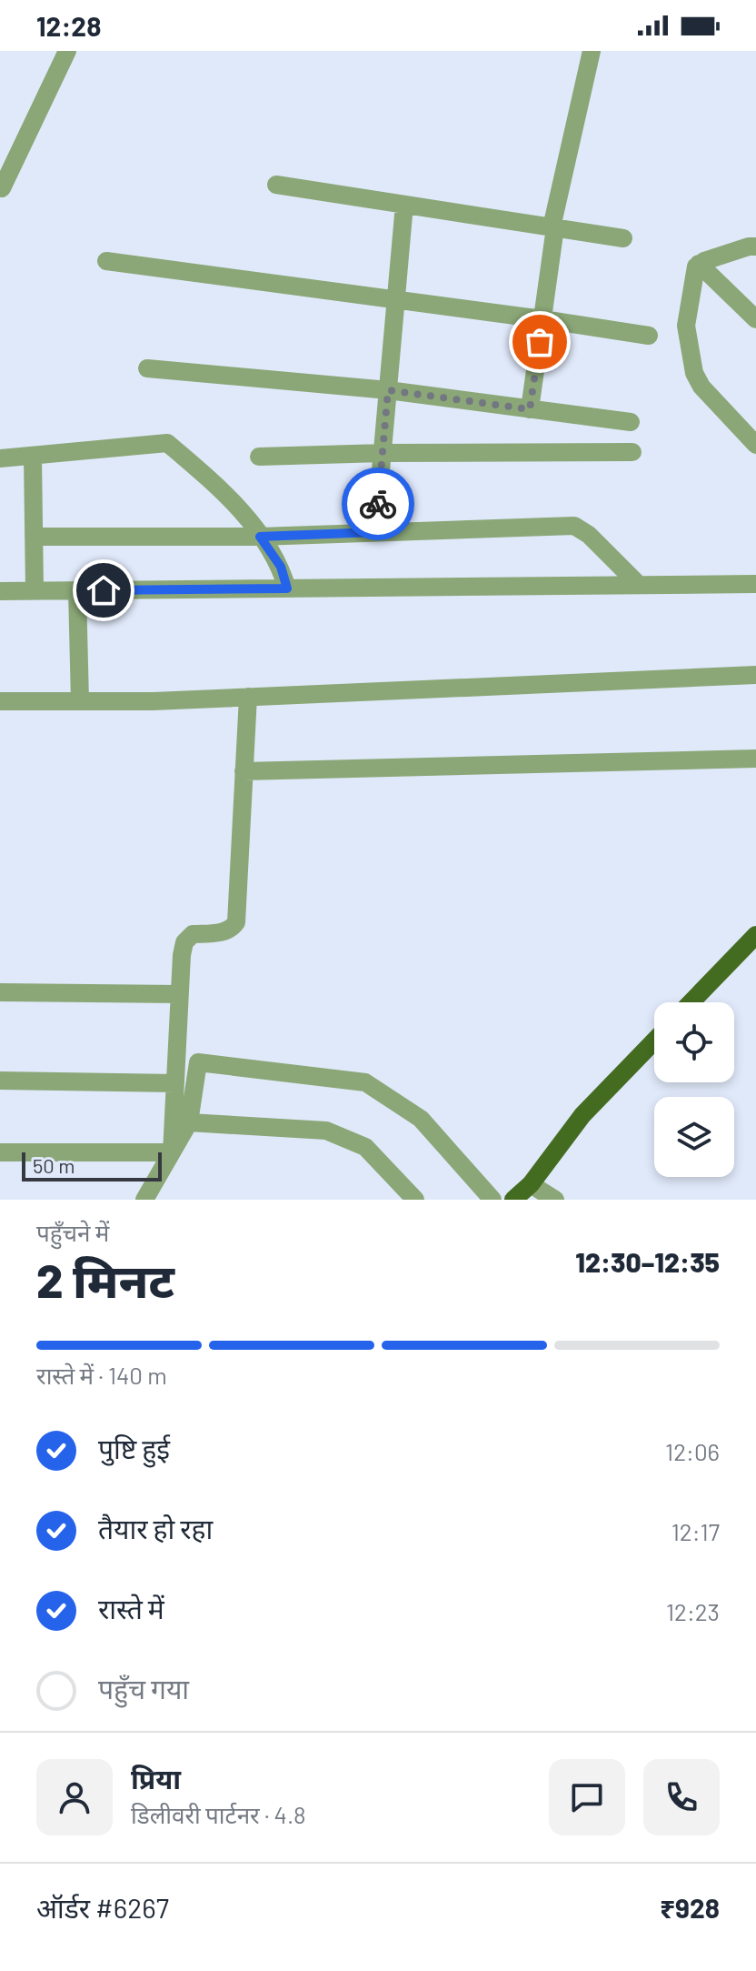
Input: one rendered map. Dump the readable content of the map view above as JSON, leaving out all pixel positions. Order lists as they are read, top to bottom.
{
  "scale_bar": "50 m",
  "page": {
    "status": "12:28",
    "scale": "50 m",
    "heading": ["2 मिनट", "पहुँचने में", "12:30–12:35"],
    "panel": [
      "प्रिया",
      "डिलीवरी पार्टनर · 4.8",
      "ऑर्डर #6267",
      "₹928"
    ],
    "bar": "रास्ते में · 140 m",
    "list": [
      ["पुष्टि हुई", "12:06"],
      ["तैयार हो रहा", "12:17"],
      ["रास्ते में", "12:23"],
      "पहुँच गया"
    ]
  }
}
